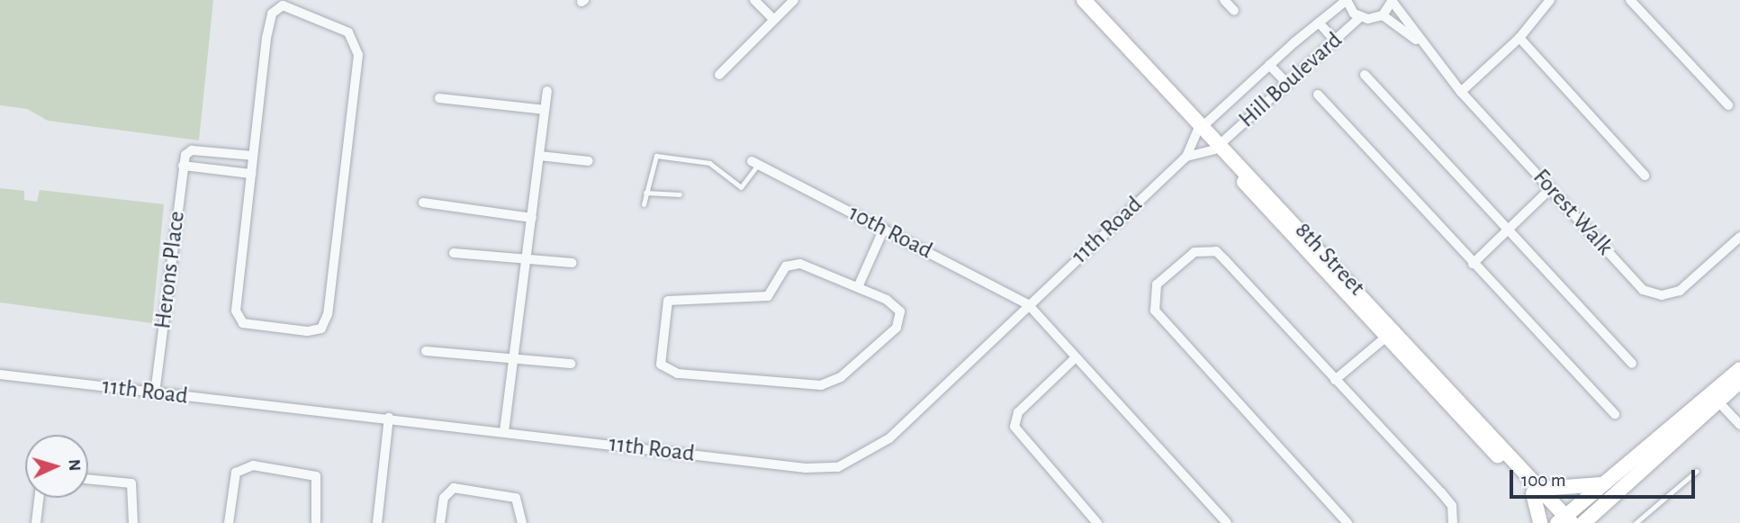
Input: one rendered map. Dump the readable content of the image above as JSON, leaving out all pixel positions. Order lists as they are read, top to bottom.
{
  "streets": {
    "street": [
      "Hill Boulevard",
      "Forest Walk",
      "11th Road",
      "10th Road",
      "8th Street",
      "Herons Place"
    ]
  },
  "crossings": [
    ["Hill Boulevard", "11th Road"],
    ["Hill Boulevard", "8th Street"],
    ["11th Road", "10th Road"],
    ["11th Road", "8th Street"],
    ["11th Road", "Herons Place"]
  ],
  "scale_bar": "100 m",
  "north": "right"
}
